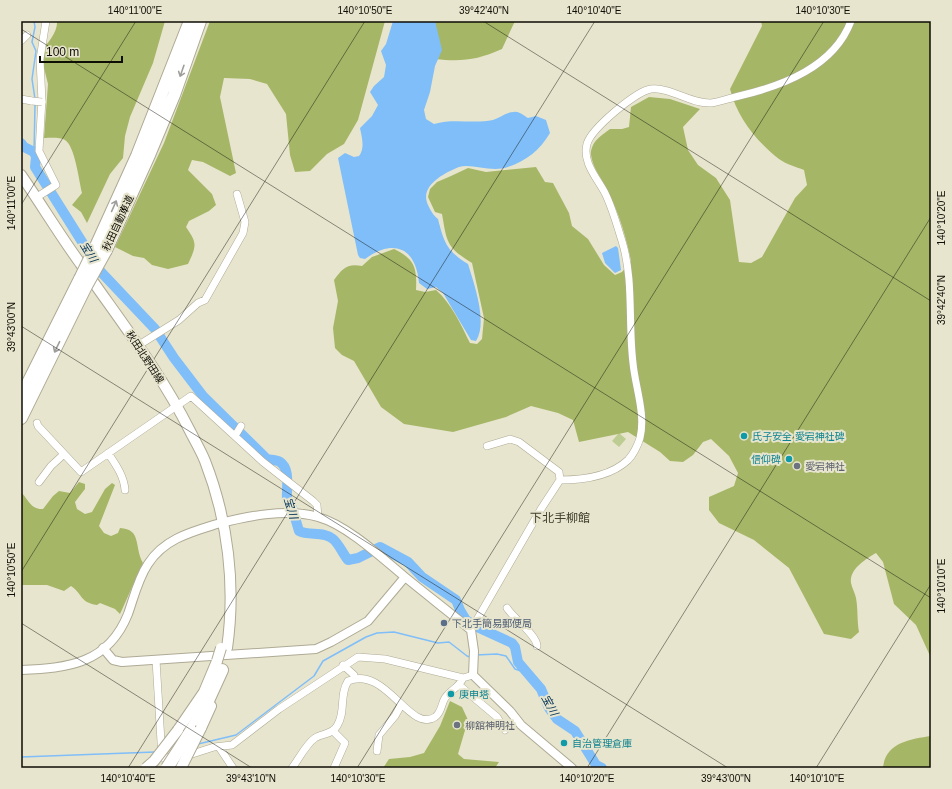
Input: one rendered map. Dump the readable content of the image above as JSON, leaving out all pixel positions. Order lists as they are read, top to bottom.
{
  "streets": {
    "highway": ["秋田自動車道"],
    "main road": ["秋田北野田線"]
  },
  "districts": ["下北手柳館"],
  "water": ["宝川"],
  "places": [
    "氏子安全 愛宕神社碑",
    "信仰碑",
    "愛宕神社",
    "下北手簡易郵便局",
    "庚申塔",
    "柳舘神明社",
    "自治管理倉庫"
  ],
  "scale_bar": "100 m",
  "coordinates": [
    "140°11'00\"E",
    "140°10'50\"E",
    "39°42'40\"N",
    "140°10'40\"E",
    "140°10'30\"E",
    "140°10'20\"E",
    "39°43'00\"N",
    "140°10'10\"E",
    "39°43'10\"N"
  ]
}
